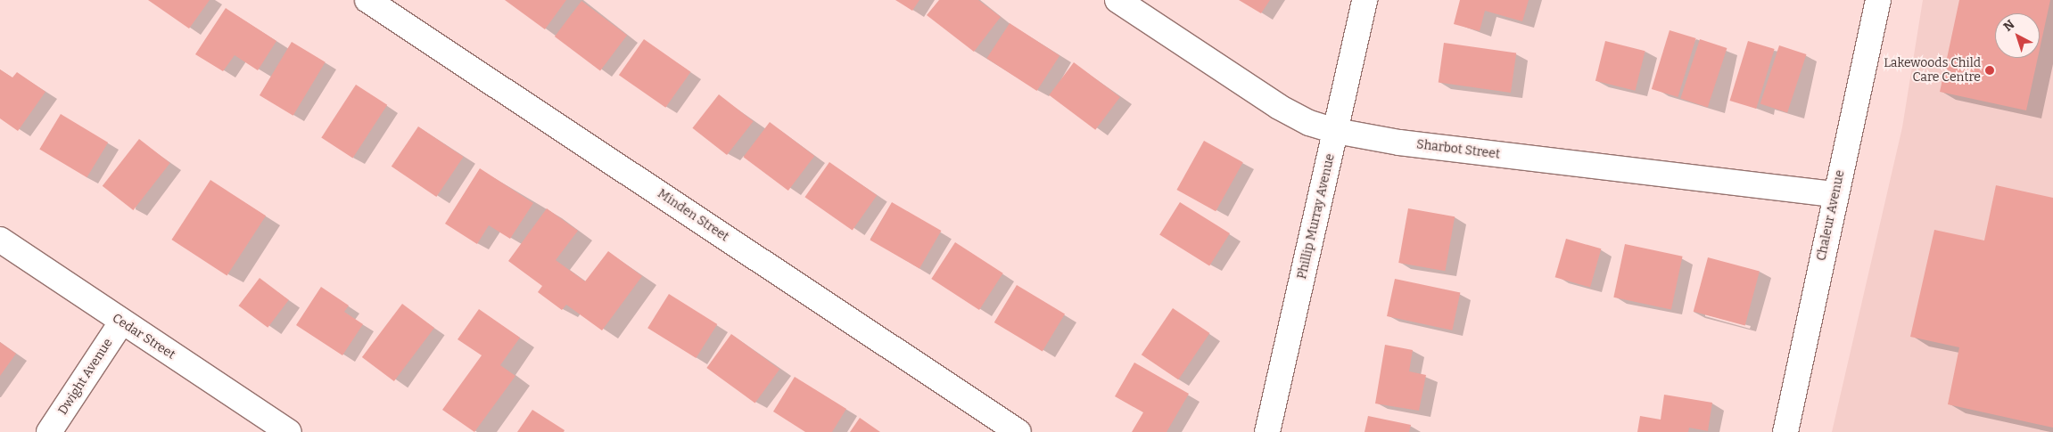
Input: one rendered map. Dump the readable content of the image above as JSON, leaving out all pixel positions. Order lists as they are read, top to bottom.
{
  "streets": {
    "street": [
      "Sharbot Street",
      "Minden Street",
      "Chaleur Avenue",
      "Phillip Murray Avenue",
      "Cedar Street",
      "Dwight Avenue"
    ]
  },
  "crossings": [
    ["Sharbot Street", "Chaleur Avenue"],
    ["Sharbot Street", "Phillip Murray Avenue"],
    ["Cedar Street", "Dwight Avenue"]
  ],
  "places": ["Lakewoods Child Care Centre"],
  "north": "top left"
}
